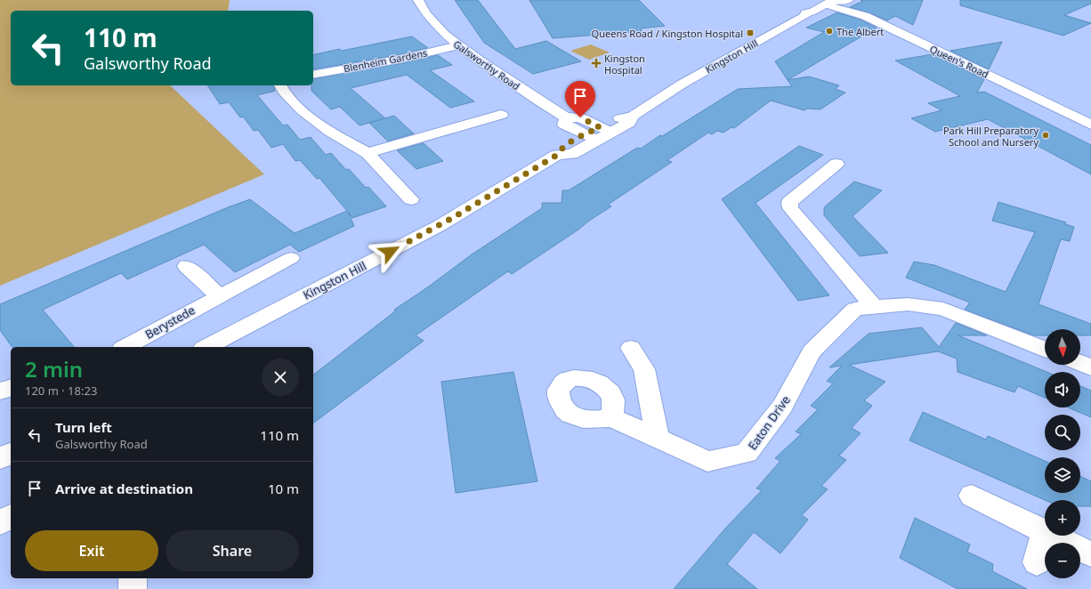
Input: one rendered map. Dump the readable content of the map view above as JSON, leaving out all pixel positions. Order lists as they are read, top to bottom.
{
  "streets": {
    "street": [
      "Kingston Hill",
      "Blenheim Gardens",
      "Queen's Road",
      "Galsworthy Road",
      "Berystede",
      "Eaton Drive"
    ]
  },
  "crossings": [
    ["Kingston Hill", "Queen's Road"],
    ["Kingston Hill", "Galsworthy Road"],
    ["Blenheim Gardens", "Galsworthy Road"]
  ],
  "places": {
    "other": ["The Albert", "Park Hill Preparatory School and Nursery"],
    "transit": ["Queens Road / Kingston Hospital"],
    "health": ["Kingston Hospital"]
  },
  "north": "bottom",
  "page": {
    "turn": ["110 m", "Galsworthy Road"],
    "map_buttons": ["+", "−"],
    "heading": ["2 min", "120 m · 18:23"],
    "list": [
      {
        "name": "Turn left",
        "note": "Galsworthy Road",
        "value": "110 m"
      },
      {
        "name": "Arrive at destination",
        "value": "10 m"
      }
    ],
    "buttons": ["Exit", "Share"]
  }
}
